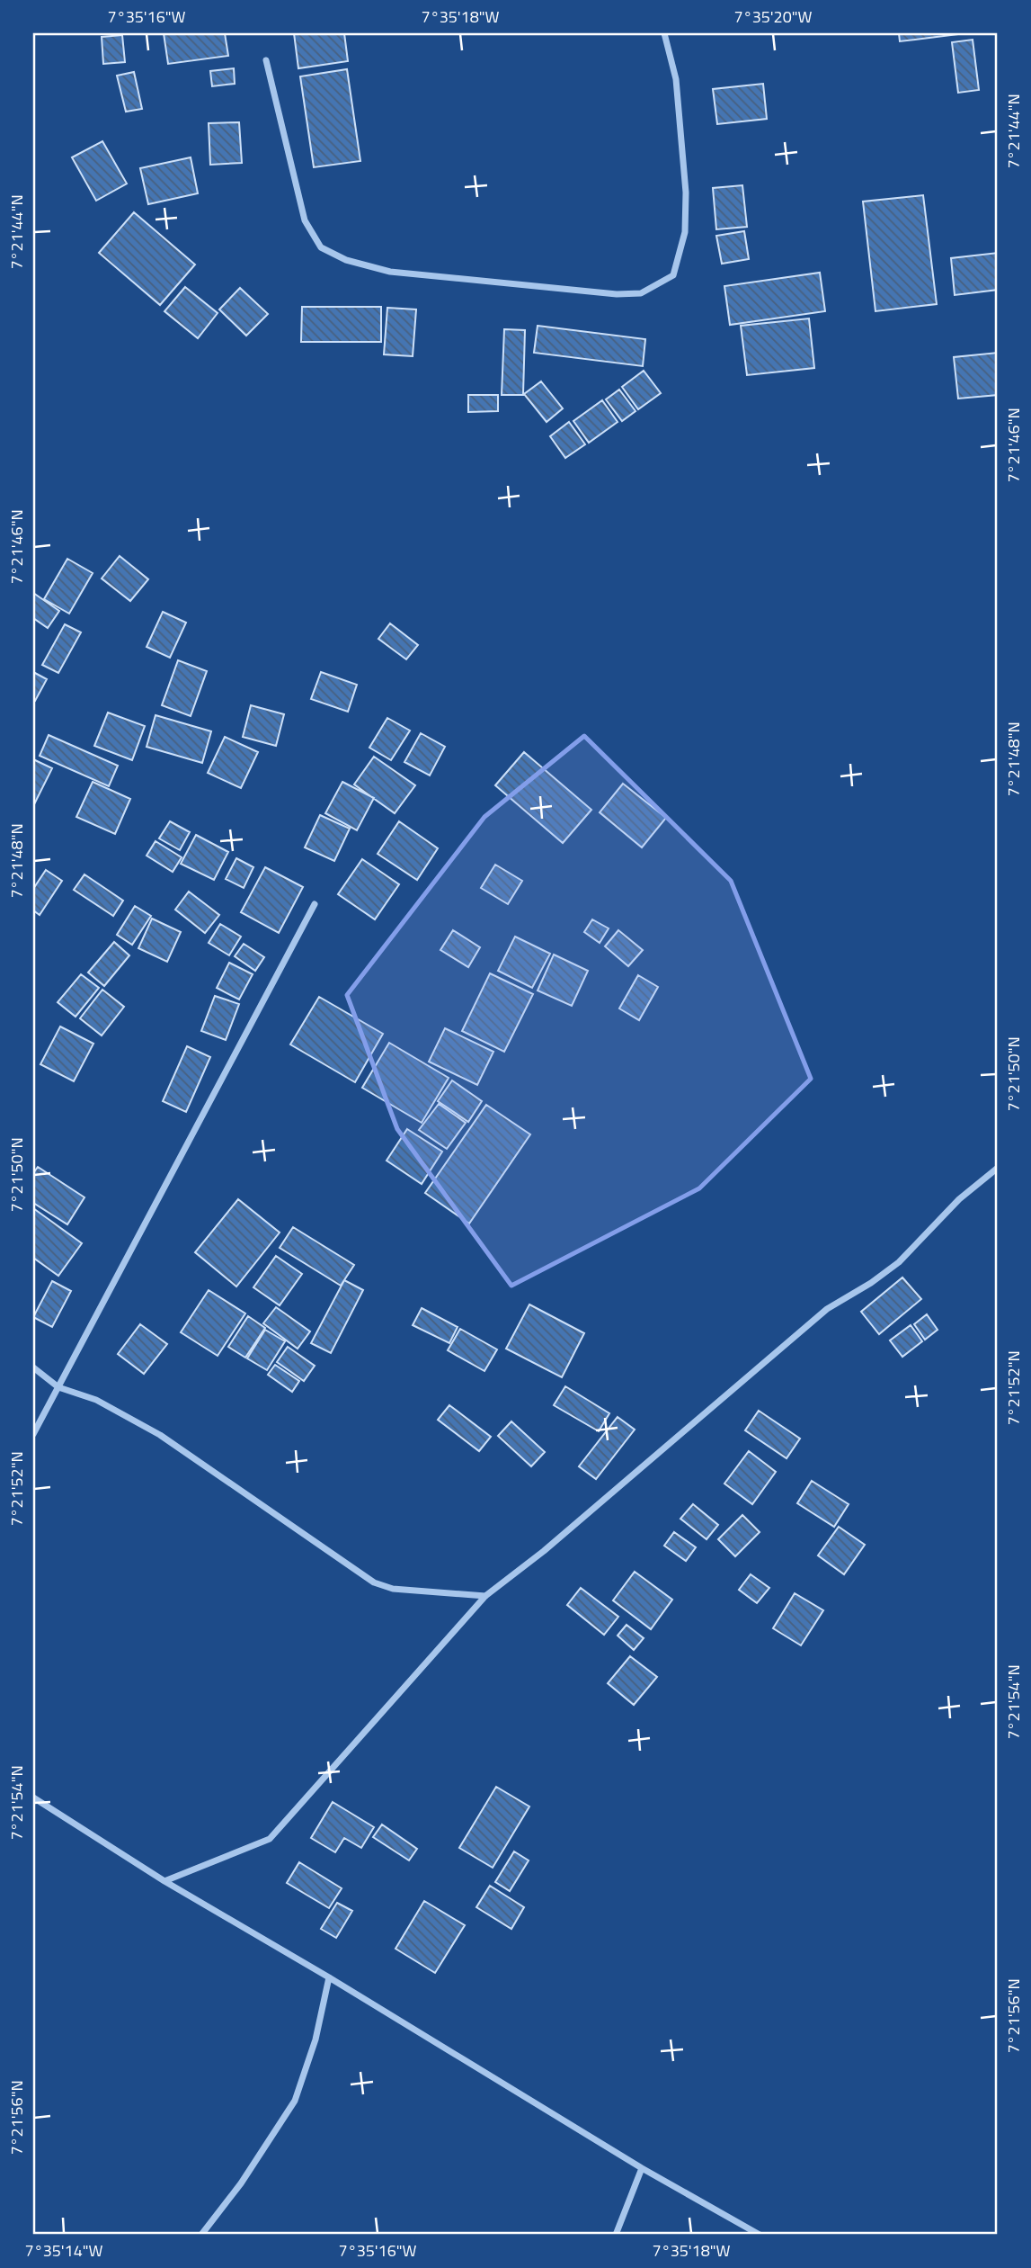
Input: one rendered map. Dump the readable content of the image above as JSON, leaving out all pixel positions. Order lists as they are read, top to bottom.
{
  "coordinates": [
    "7°35'16\"W",
    "7°35'18\"W",
    "7°35'20\"W",
    "7°21'44\"N",
    "7°21'46\"N",
    "7°21'48\"N",
    "7°21'50\"N",
    "7°21'52\"N",
    "7°21'54\"N",
    "7°21'56\"N",
    "7°35'14\"W"
  ]
}
